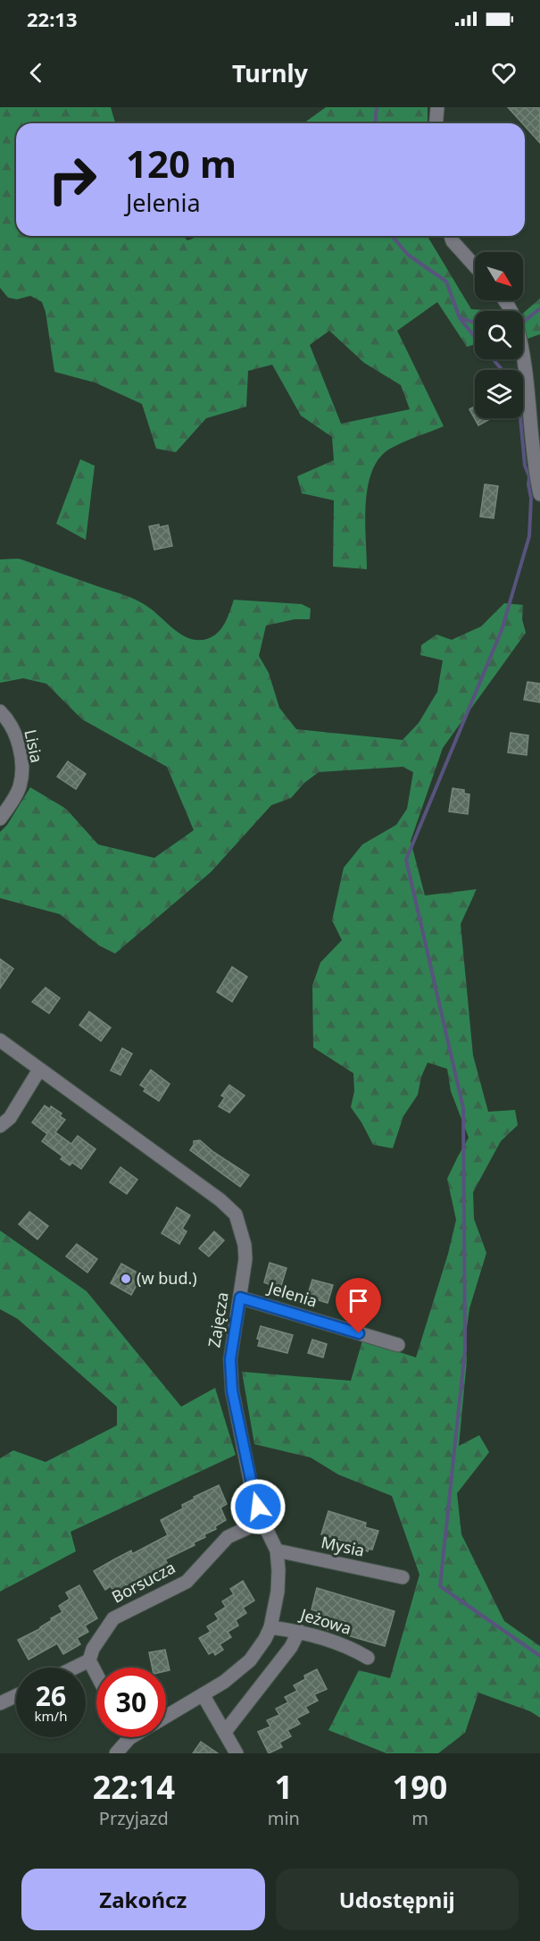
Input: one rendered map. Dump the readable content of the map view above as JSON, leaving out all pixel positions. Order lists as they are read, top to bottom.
{
  "streets": {
    "street": [
      "Lisia",
      "Jelenia",
      "Zajęcza",
      "Mysia",
      "Borsucza",
      "Jeżowa"
    ]
  },
  "crossings": [
    ["Jelenia", "Zajęcza"],
    ["Zajęcza", "Mysia"],
    ["Zajęcza", "Borsucza"],
    ["Zajęcza", "Jeżowa"]
  ],
  "places": ["(w bud.)"],
  "north": "bottom right",
  "page": {
    "status": "22:13",
    "header": "Turnly",
    "turn": ["120 m", "Jelenia"],
    "speed": "26 km/h",
    "limit": "30",
    "eta": [
      "22:14",
      "Przyjazd",
      "1",
      "min",
      "190",
      "m"
    ],
    "buttons": ["Zakończ", "Udostępnij"]
  }
}
